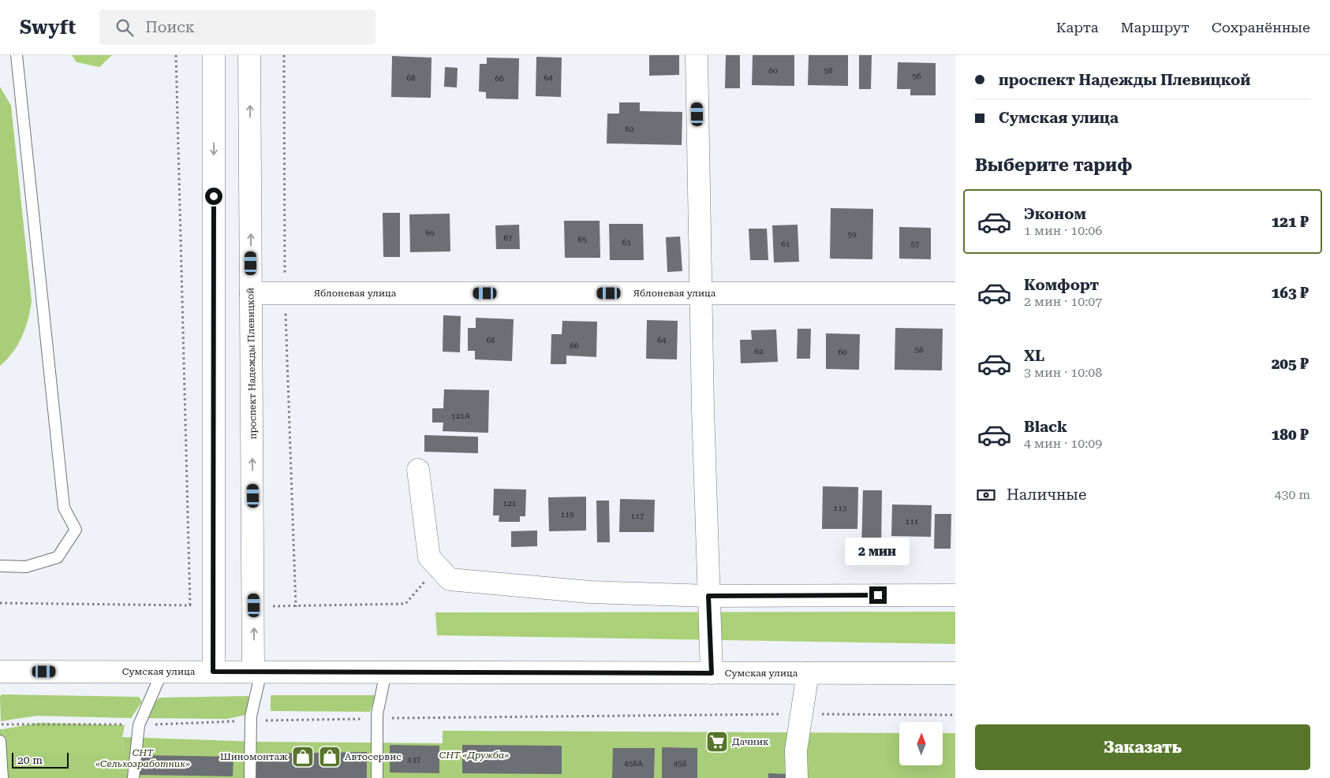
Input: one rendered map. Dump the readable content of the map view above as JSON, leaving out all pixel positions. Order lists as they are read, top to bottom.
{
  "streets": {
    "main road": ["Яблоневая улица", "проспект Надежды Плевицкой", "Сумская улица"]
  },
  "crossings": [
    ["Яблоневая улица", "проспект Надежды Плевицкой"],
    ["проспект Надежды Плевицкой", "Сумская улица"]
  ],
  "parks": ["СНТ «Сельхозработник»", "СНТ «Дружба»"],
  "places": {
    "supermarket": ["Дачник"],
    "shop": ["Шиномонтаж", "Автосервис"]
  },
  "house_numbers": [
    "60",
    "58",
    "56",
    "68",
    "64",
    "66",
    "62",
    "69",
    "59",
    "67",
    "65",
    "63",
    "61",
    "57",
    "68",
    "64",
    "66",
    "58",
    "62",
    "60",
    "121А",
    "121",
    "113",
    "119",
    "117",
    "111",
    "137",
    "458А",
    "458"
  ],
  "scale_bar": "20 m",
  "north": "top",
  "page": {
    "header": "Swyft",
    "search": "Поиск",
    "nav": ["Карта", "Маршрут", "Сохранённые"],
    "banner": ["проспект Надежды Плевицкой", "Сумская улица"],
    "heading": "Выберите тариф",
    "list": [
      {
        "name": "Эконом",
        "note": "1 мин · 10:06",
        "value": "121 ₽"
      },
      {
        "name": "Комфорт",
        "note": "2 мин · 10:07",
        "value": "163 ₽"
      },
      {
        "name": "XL",
        "note": "3 мин · 10:08",
        "value": "205 ₽"
      },
      {
        "name": "Black",
        "note": "4 мин · 10:09",
        "value": "180 ₽"
      }
    ],
    "pay": ["Наличные", "430 m"],
    "bubble": "2 мин",
    "buttons": "Заказать",
    "scale": "20 m"
  }
}
